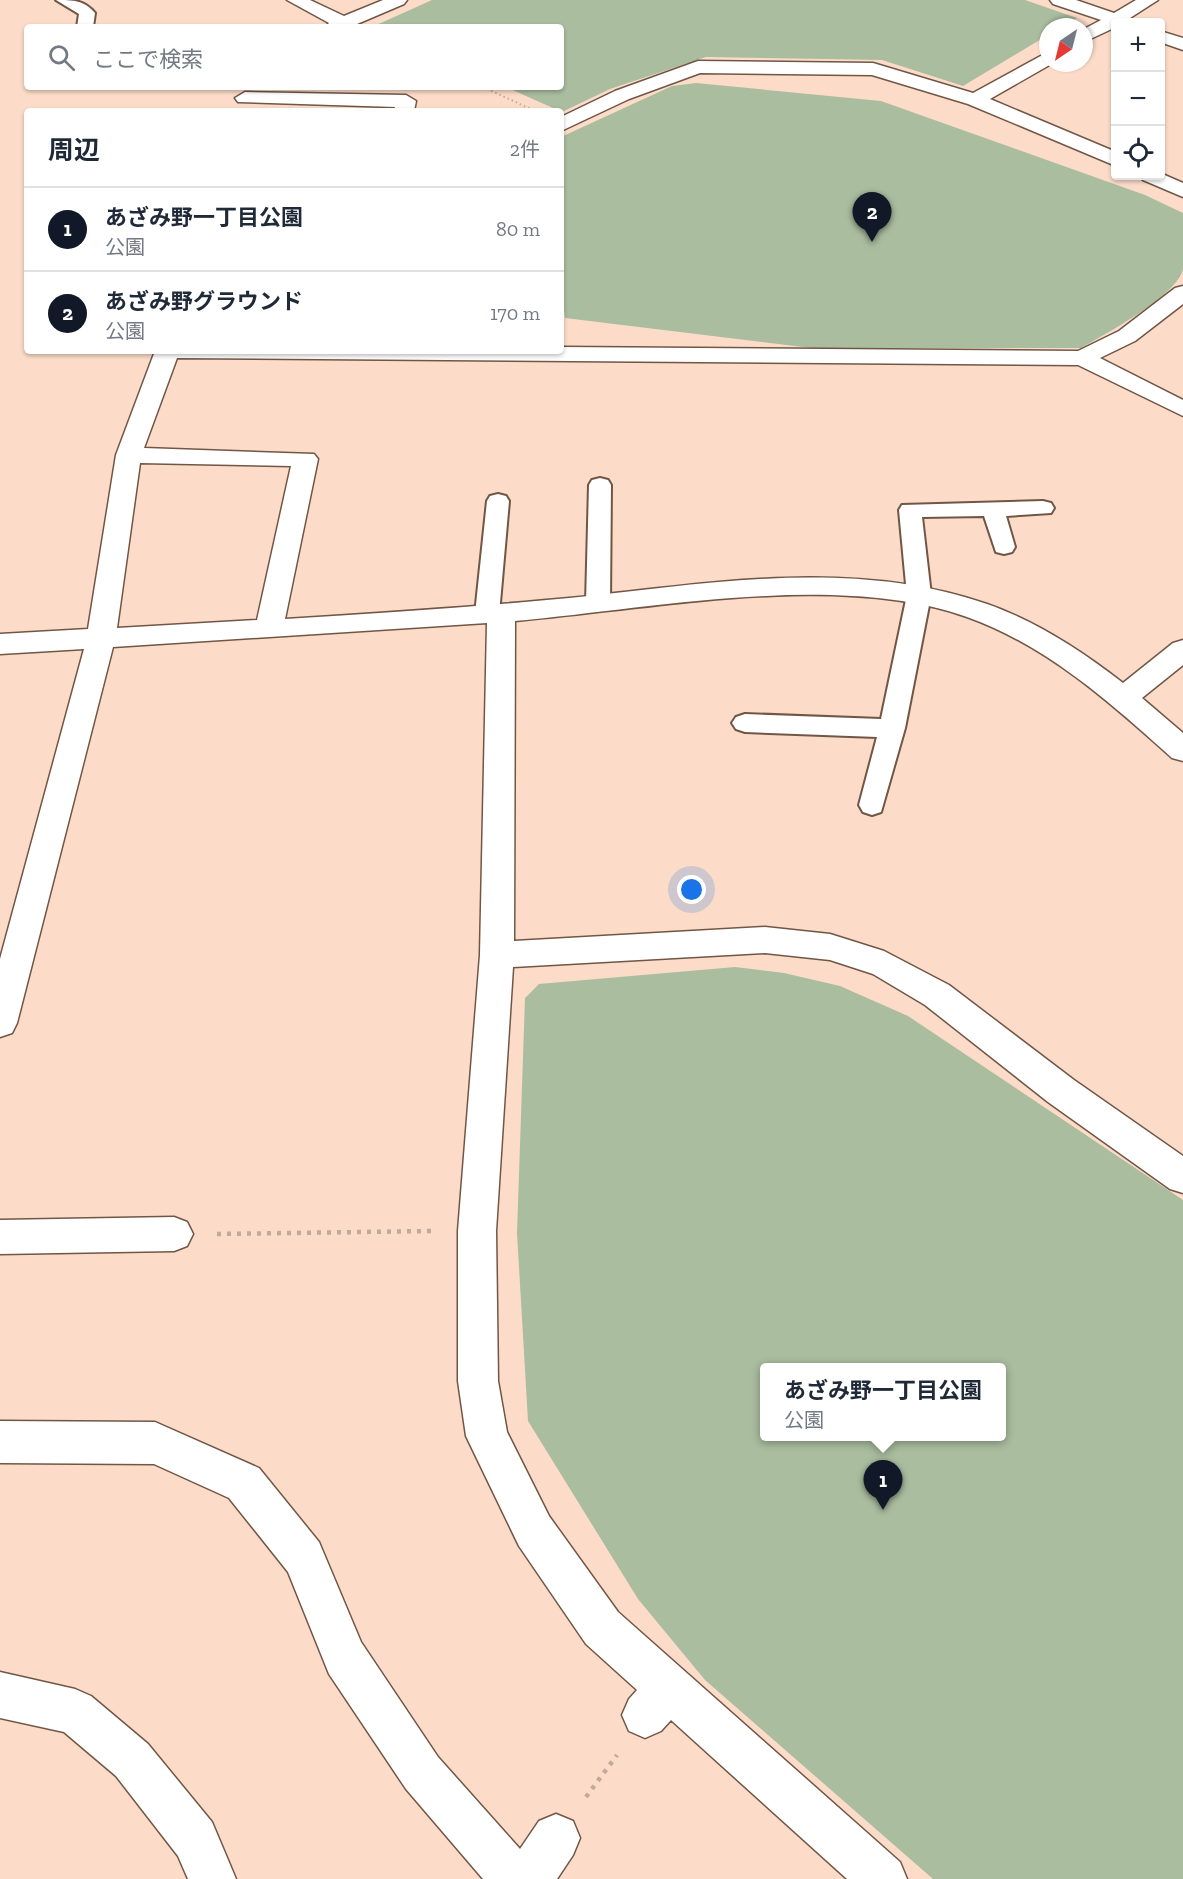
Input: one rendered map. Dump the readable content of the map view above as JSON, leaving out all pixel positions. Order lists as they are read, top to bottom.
{
  "north": "bottom left",
  "page": {
    "map_buttons": ["+", "−"],
    "search": "ここで検索",
    "heading": ["周辺", "2件"],
    "list": [
      {
        "mark": "1",
        "name": "あざみ野一丁目公園",
        "note": "公園",
        "value": "80 m"
      },
      {
        "mark": "2",
        "name": "あざみ野グラウンド",
        "note": "公園",
        "value": "170 m"
      }
    ],
    "pins": ["2", "1"],
    "popup": ["あざみ野一丁目公園", "公園"]
  }
}
